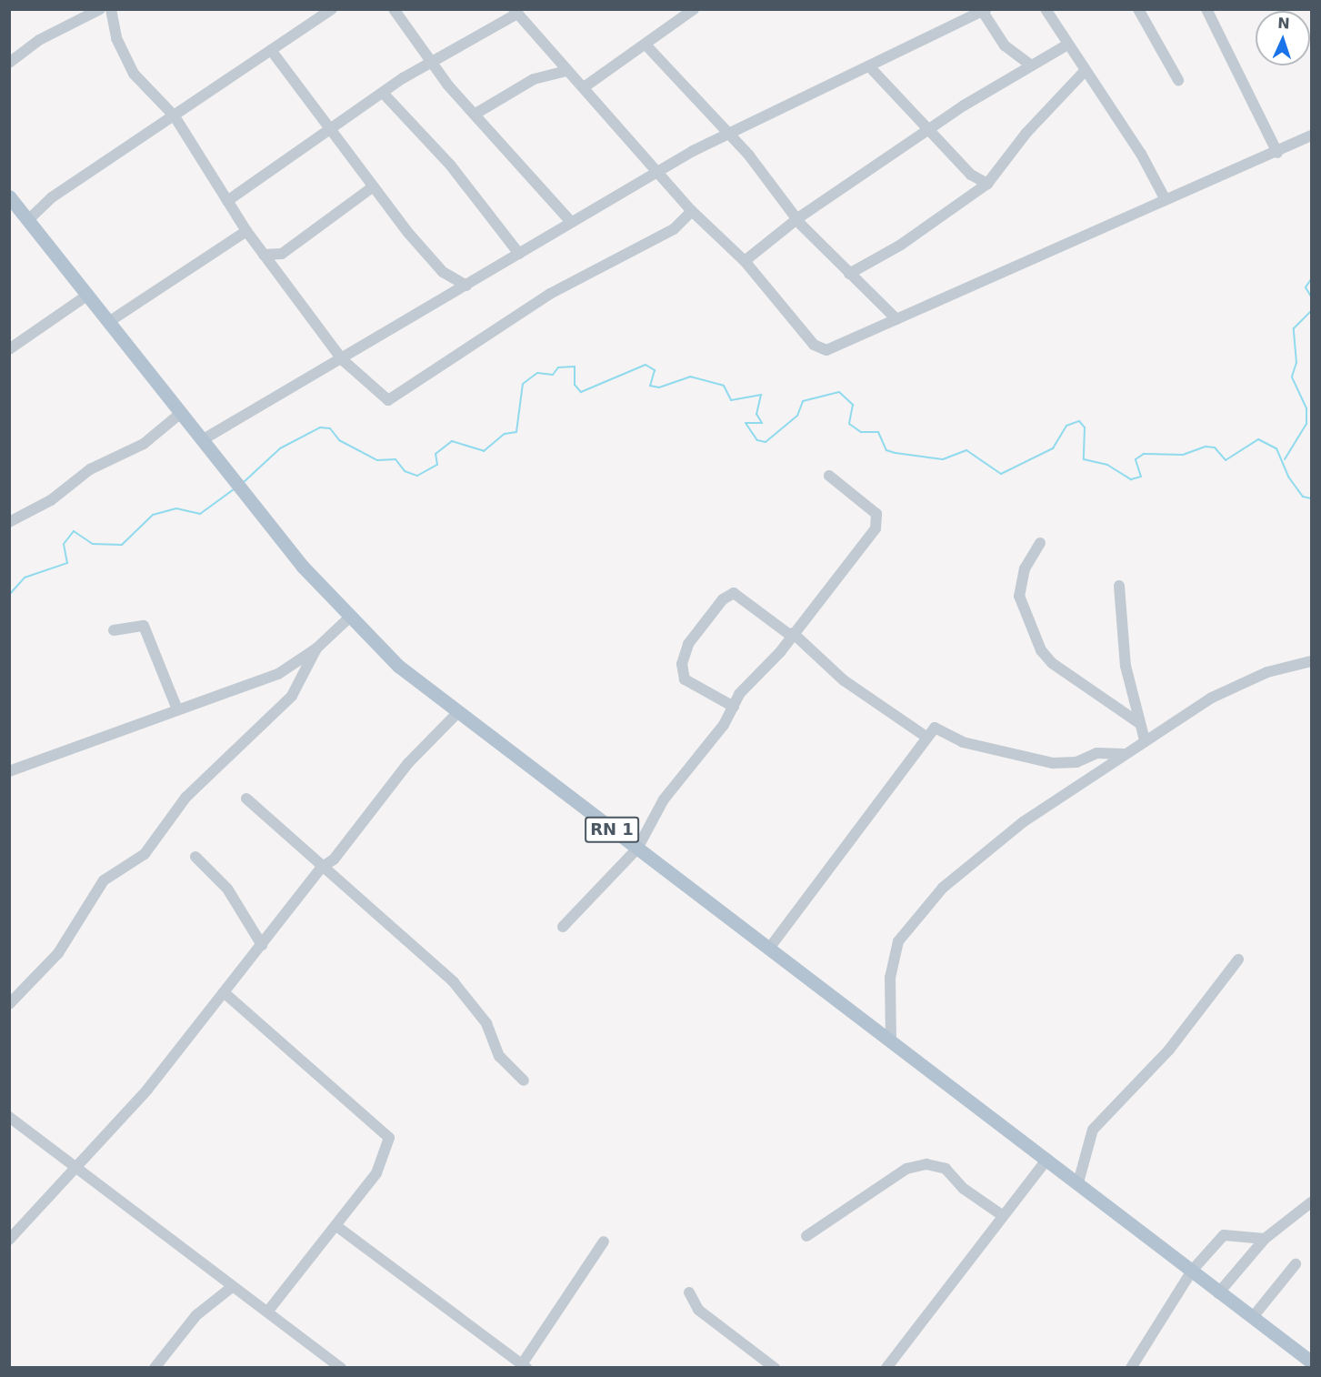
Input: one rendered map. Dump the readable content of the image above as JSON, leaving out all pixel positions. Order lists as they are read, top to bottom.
{
  "streets": {
    "main road": ["RN 1"]
  },
  "north": "top"
}
